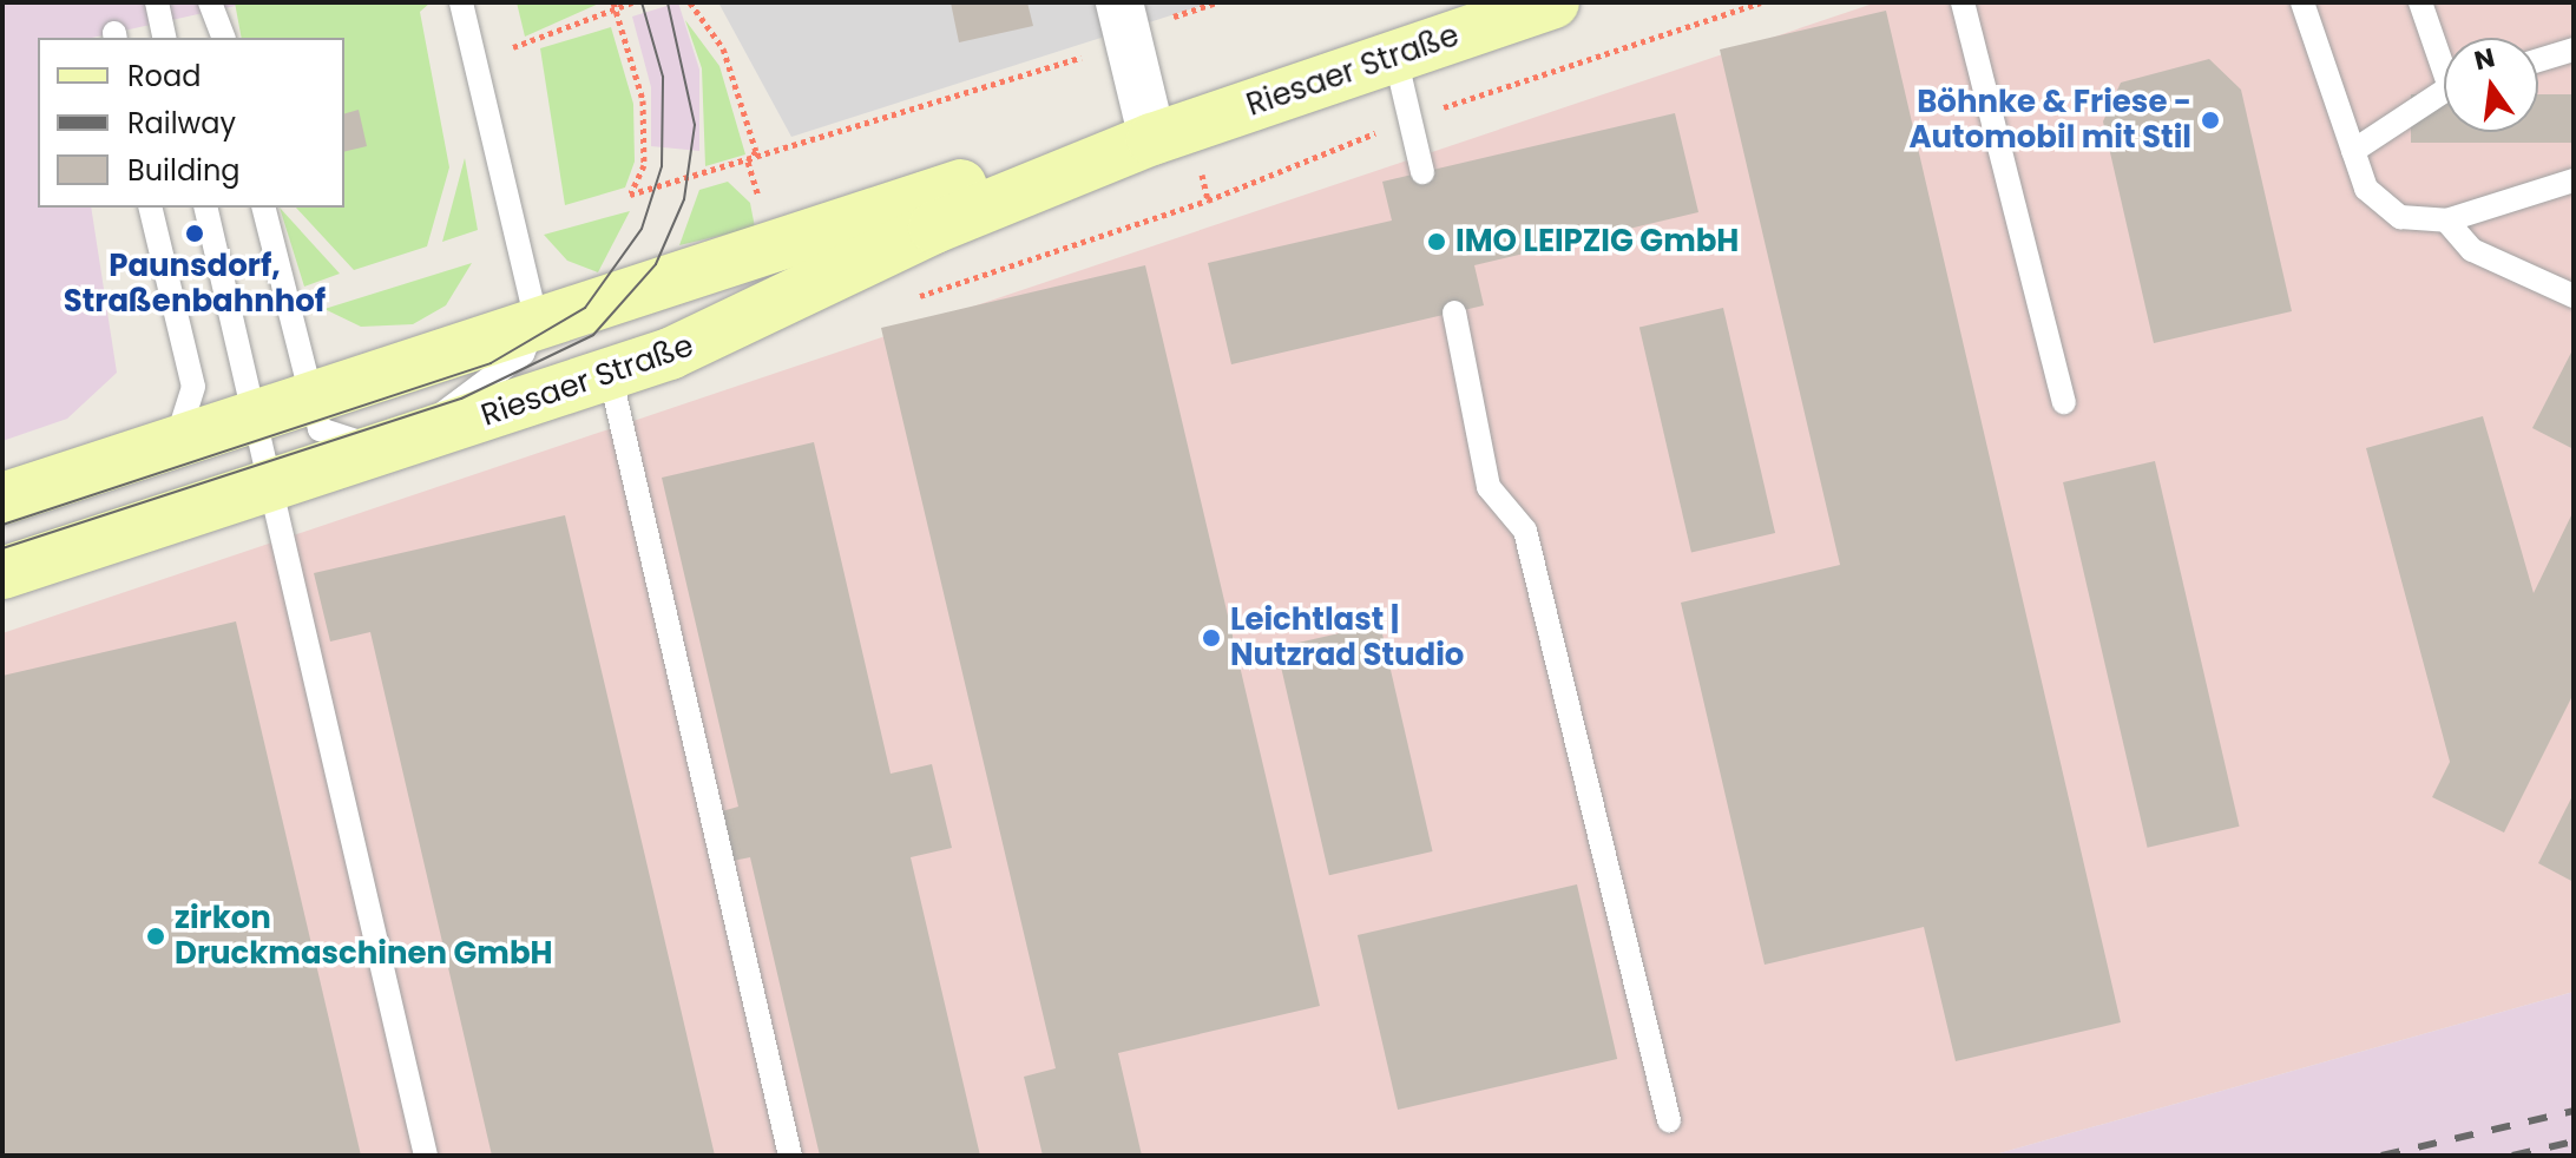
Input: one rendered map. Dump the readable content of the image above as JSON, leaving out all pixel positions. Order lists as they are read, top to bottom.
{
  "streets": {
    "main road": ["Riesaer Straße"]
  },
  "places": [
    "Böhnke & Friese - Automobil mit Stil",
    "Paunsdorf, Straßenbahnhof",
    "IMO LEIPZIG GmbH",
    "Leichtlast | Nutzrad Studio",
    "zirkon Druckmaschinen GmbH"
  ],
  "legend": ["Road", "Railway", "Building"],
  "north": "top"
}
